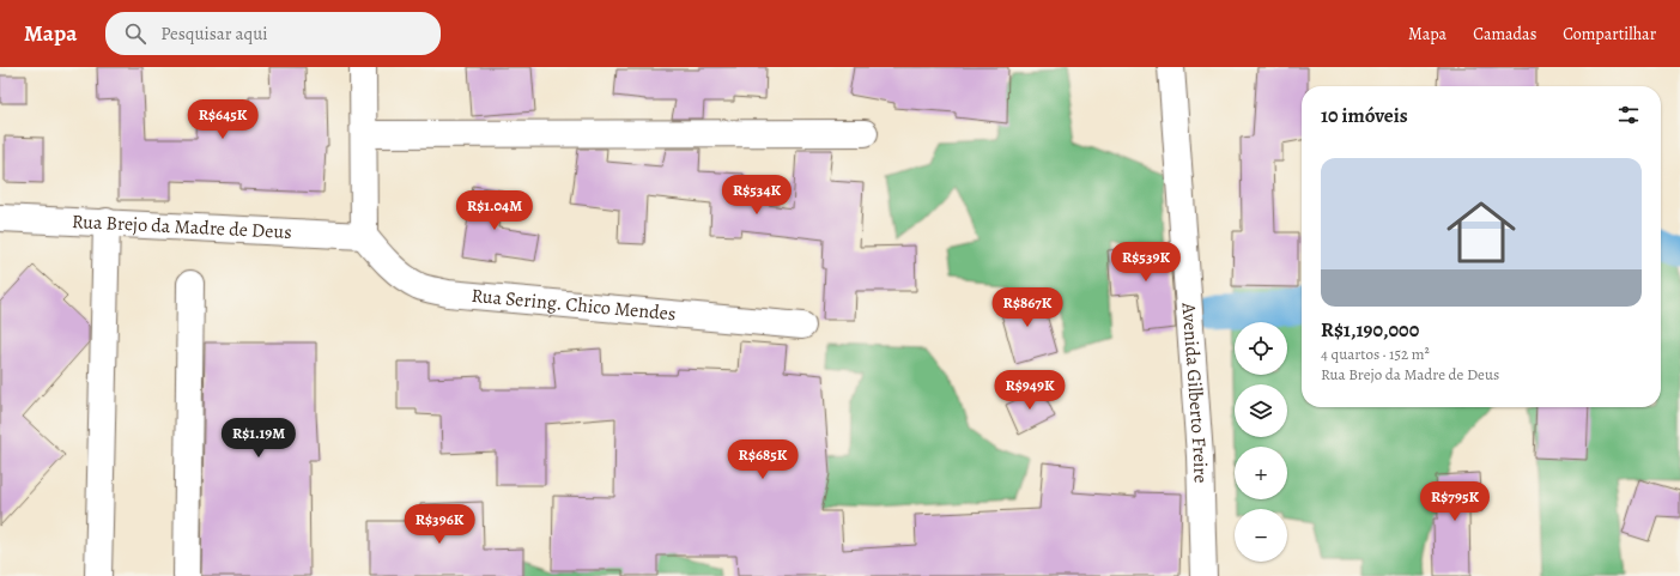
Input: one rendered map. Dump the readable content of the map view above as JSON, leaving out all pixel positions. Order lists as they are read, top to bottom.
{
  "streets": {
    "street": ["Rua Brejo da Madre de Deus", "Rua Sering. Chico Mendes", "Avenida Gilberto Freire"]
  },
  "crossings": [
    ["Rua Brejo da Madre de Deus", "Rua Sering. Chico Mendes"]
  ],
  "page": {
    "header": "Mapa",
    "search": "Pesquisar aqui",
    "nav": ["Mapa", "Camadas", "Compartilhar"],
    "heading": "10 imóveis",
    "price": [
      "R$645K",
      "R$534K",
      "R$1.04M",
      "R$539K",
      "R$867K",
      "R$949K",
      "R$1.19M",
      "R$685K",
      "R$795K",
      "R$396K"
    ],
    "list": [
      {
        "name": "R$1,190,000",
        "note": "4 quartos · 152 m² · Rua Brejo da Madre de Deus"
      }
    ],
    "map_buttons": ["+", "−"]
  }
}
